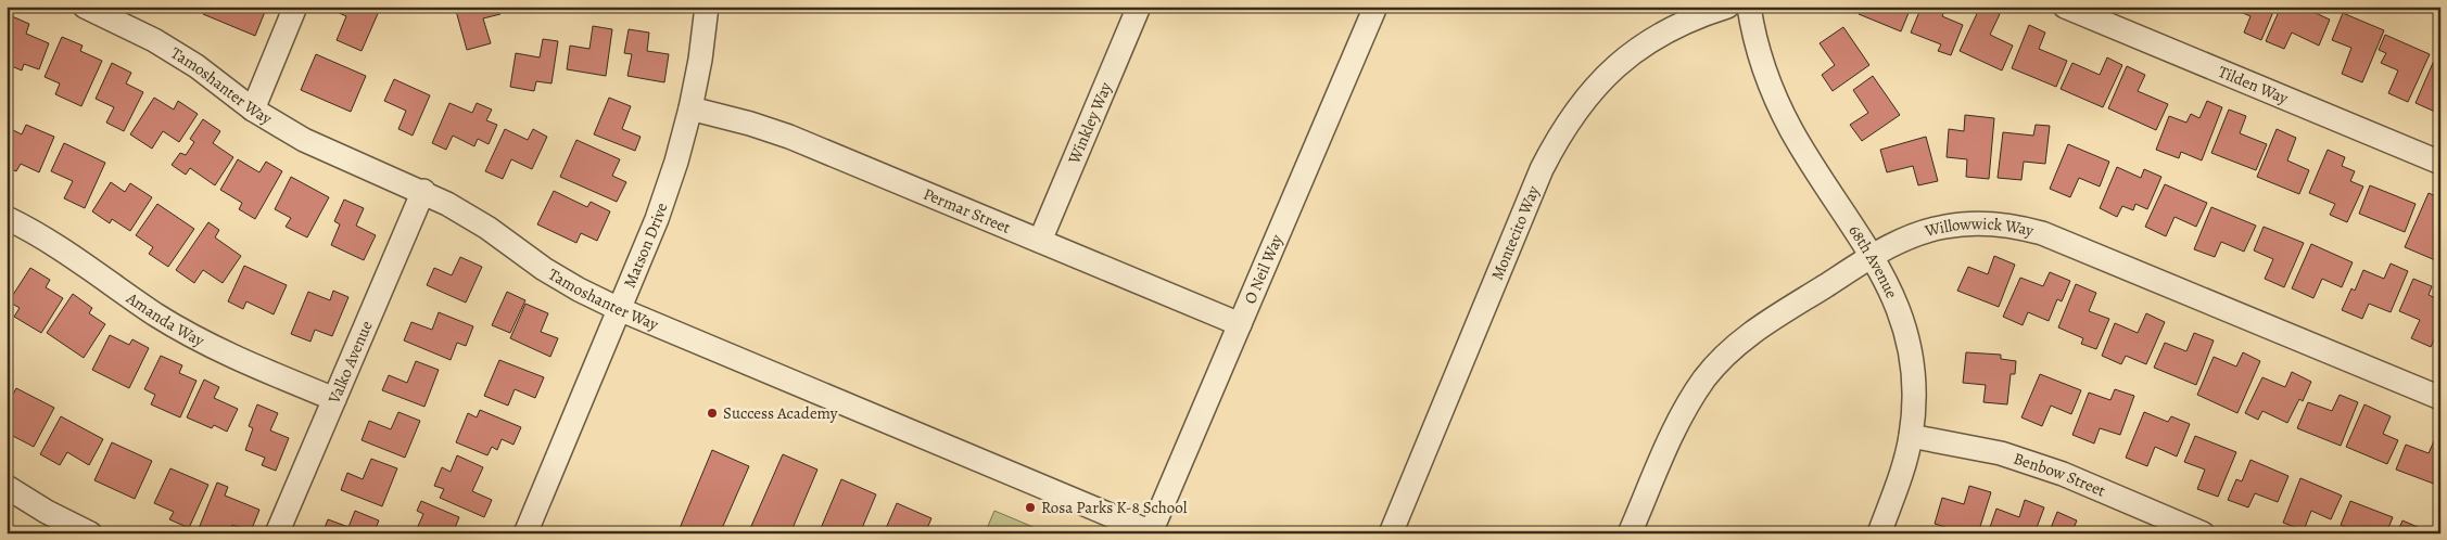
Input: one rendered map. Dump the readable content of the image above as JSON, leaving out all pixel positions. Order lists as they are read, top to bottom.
{
  "streets": {
    "street": [
      "Tilden Way",
      "Tamoshanter Way",
      "Winkley Way",
      "Permar Street",
      "Montecito Way",
      "Willowwick Way",
      "Matson Drive",
      "68th Avenue",
      "O Neil Way",
      "Amanda Way",
      "Valko Avenue",
      "Benbow Street"
    ]
  },
  "crossings": [
    ["Tamoshanter Way", "Matson Drive"],
    ["Tamoshanter Way", "O Neil Way"],
    ["Tamoshanter Way", "Valko Avenue"],
    ["Winkley Way", "Permar Street"],
    ["Permar Street", "Matson Drive"],
    ["Permar Street", "O Neil Way"],
    ["Willowwick Way", "68th Avenue"],
    ["68th Avenue", "Benbow Street"],
    ["Amanda Way", "Valko Avenue"]
  ],
  "places": ["Success Academy", "Rosa Parks K-8 School"]
}
